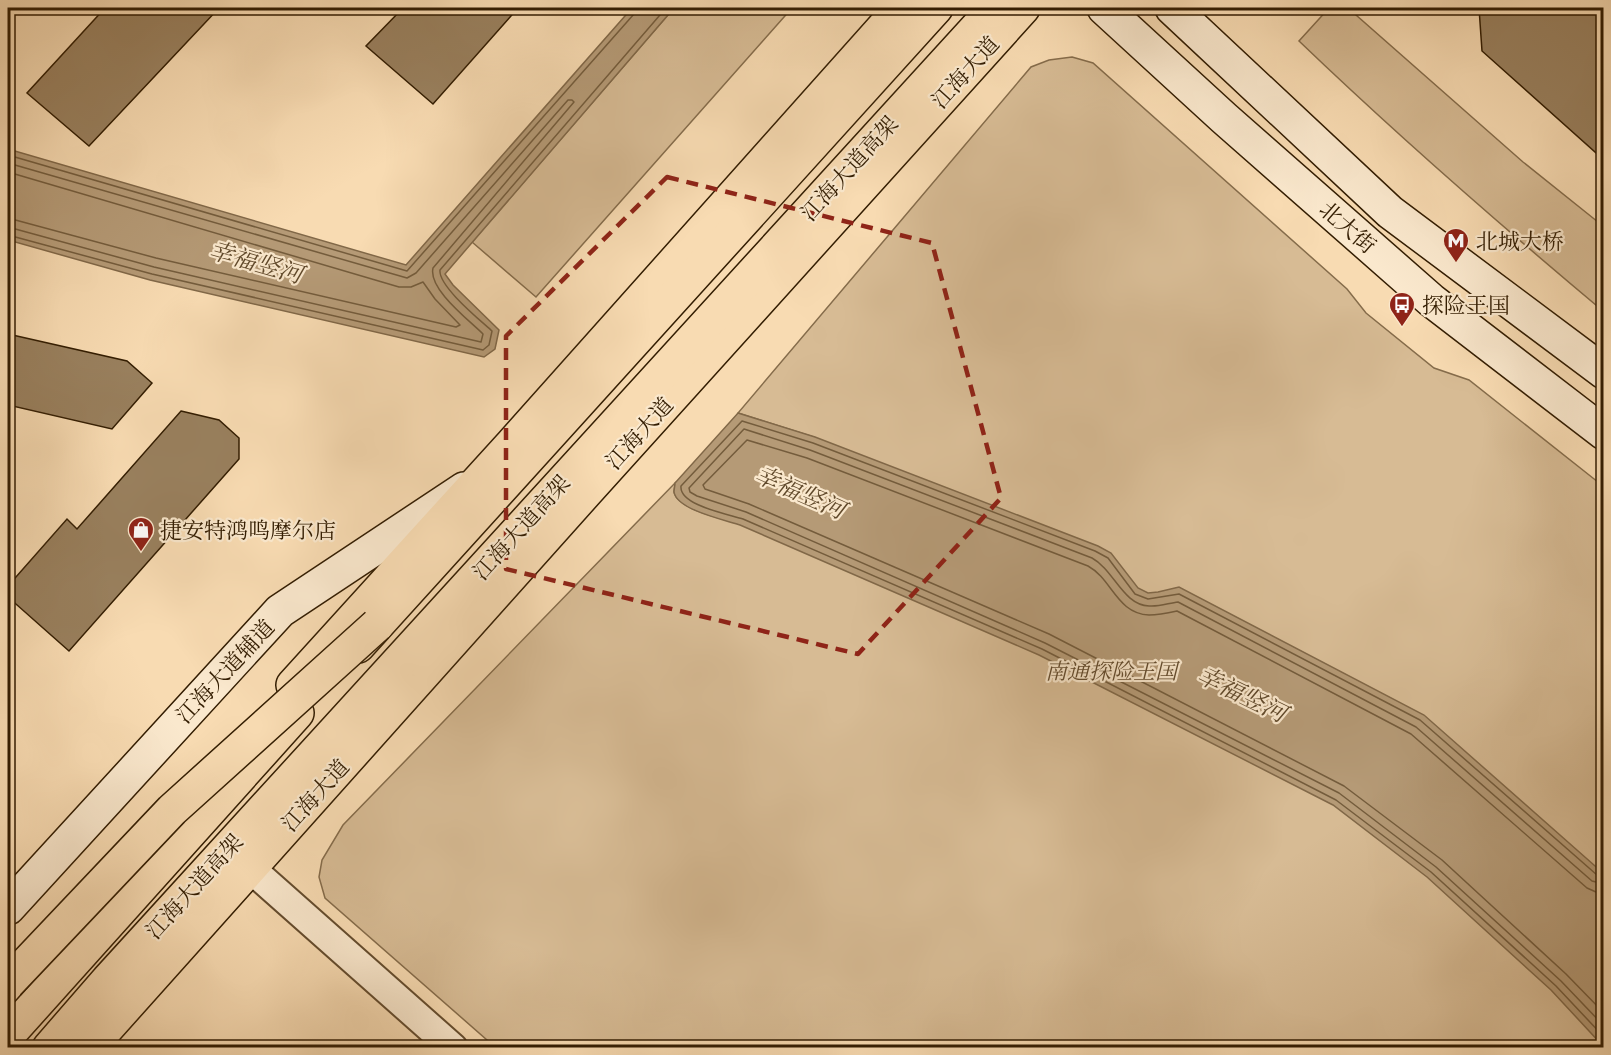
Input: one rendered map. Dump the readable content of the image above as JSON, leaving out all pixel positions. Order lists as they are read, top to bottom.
{
  "streets": {
    "main road": [
      "江海大道",
      "江海大道高架",
      "北大街",
      "江海大道辅道"
    ]
  },
  "water": ["幸福竖河"],
  "parks": ["南通探险王国"],
  "places": {
    "metro station": ["北城大桥"],
    "bus stop": ["探险王国"],
    "shop": ["捷安特鸿鸣摩尔店"]
  }
}
